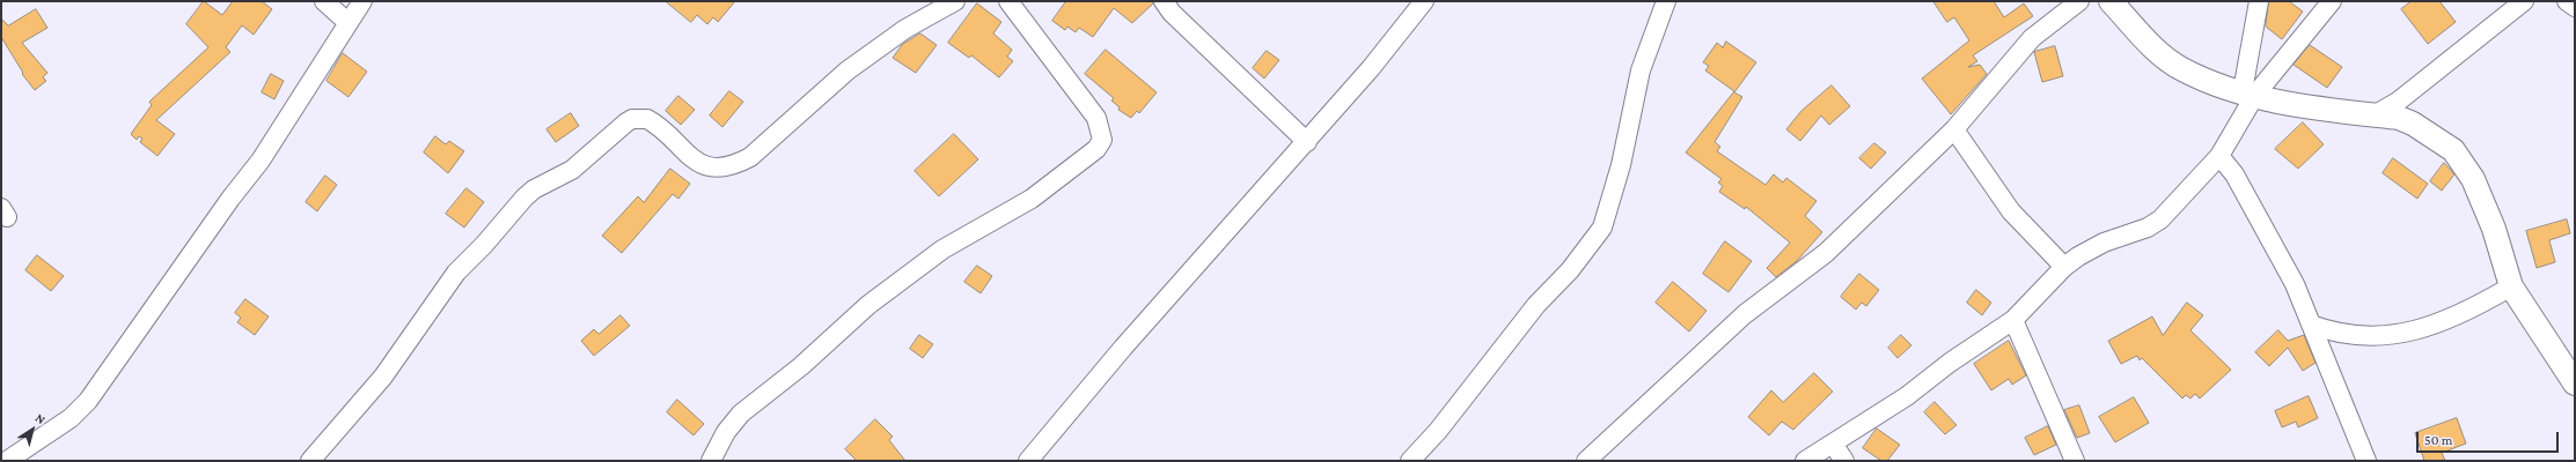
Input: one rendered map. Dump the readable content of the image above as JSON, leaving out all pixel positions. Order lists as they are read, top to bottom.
{
  "scale_bar": "50 m",
  "north": "top right"
}
